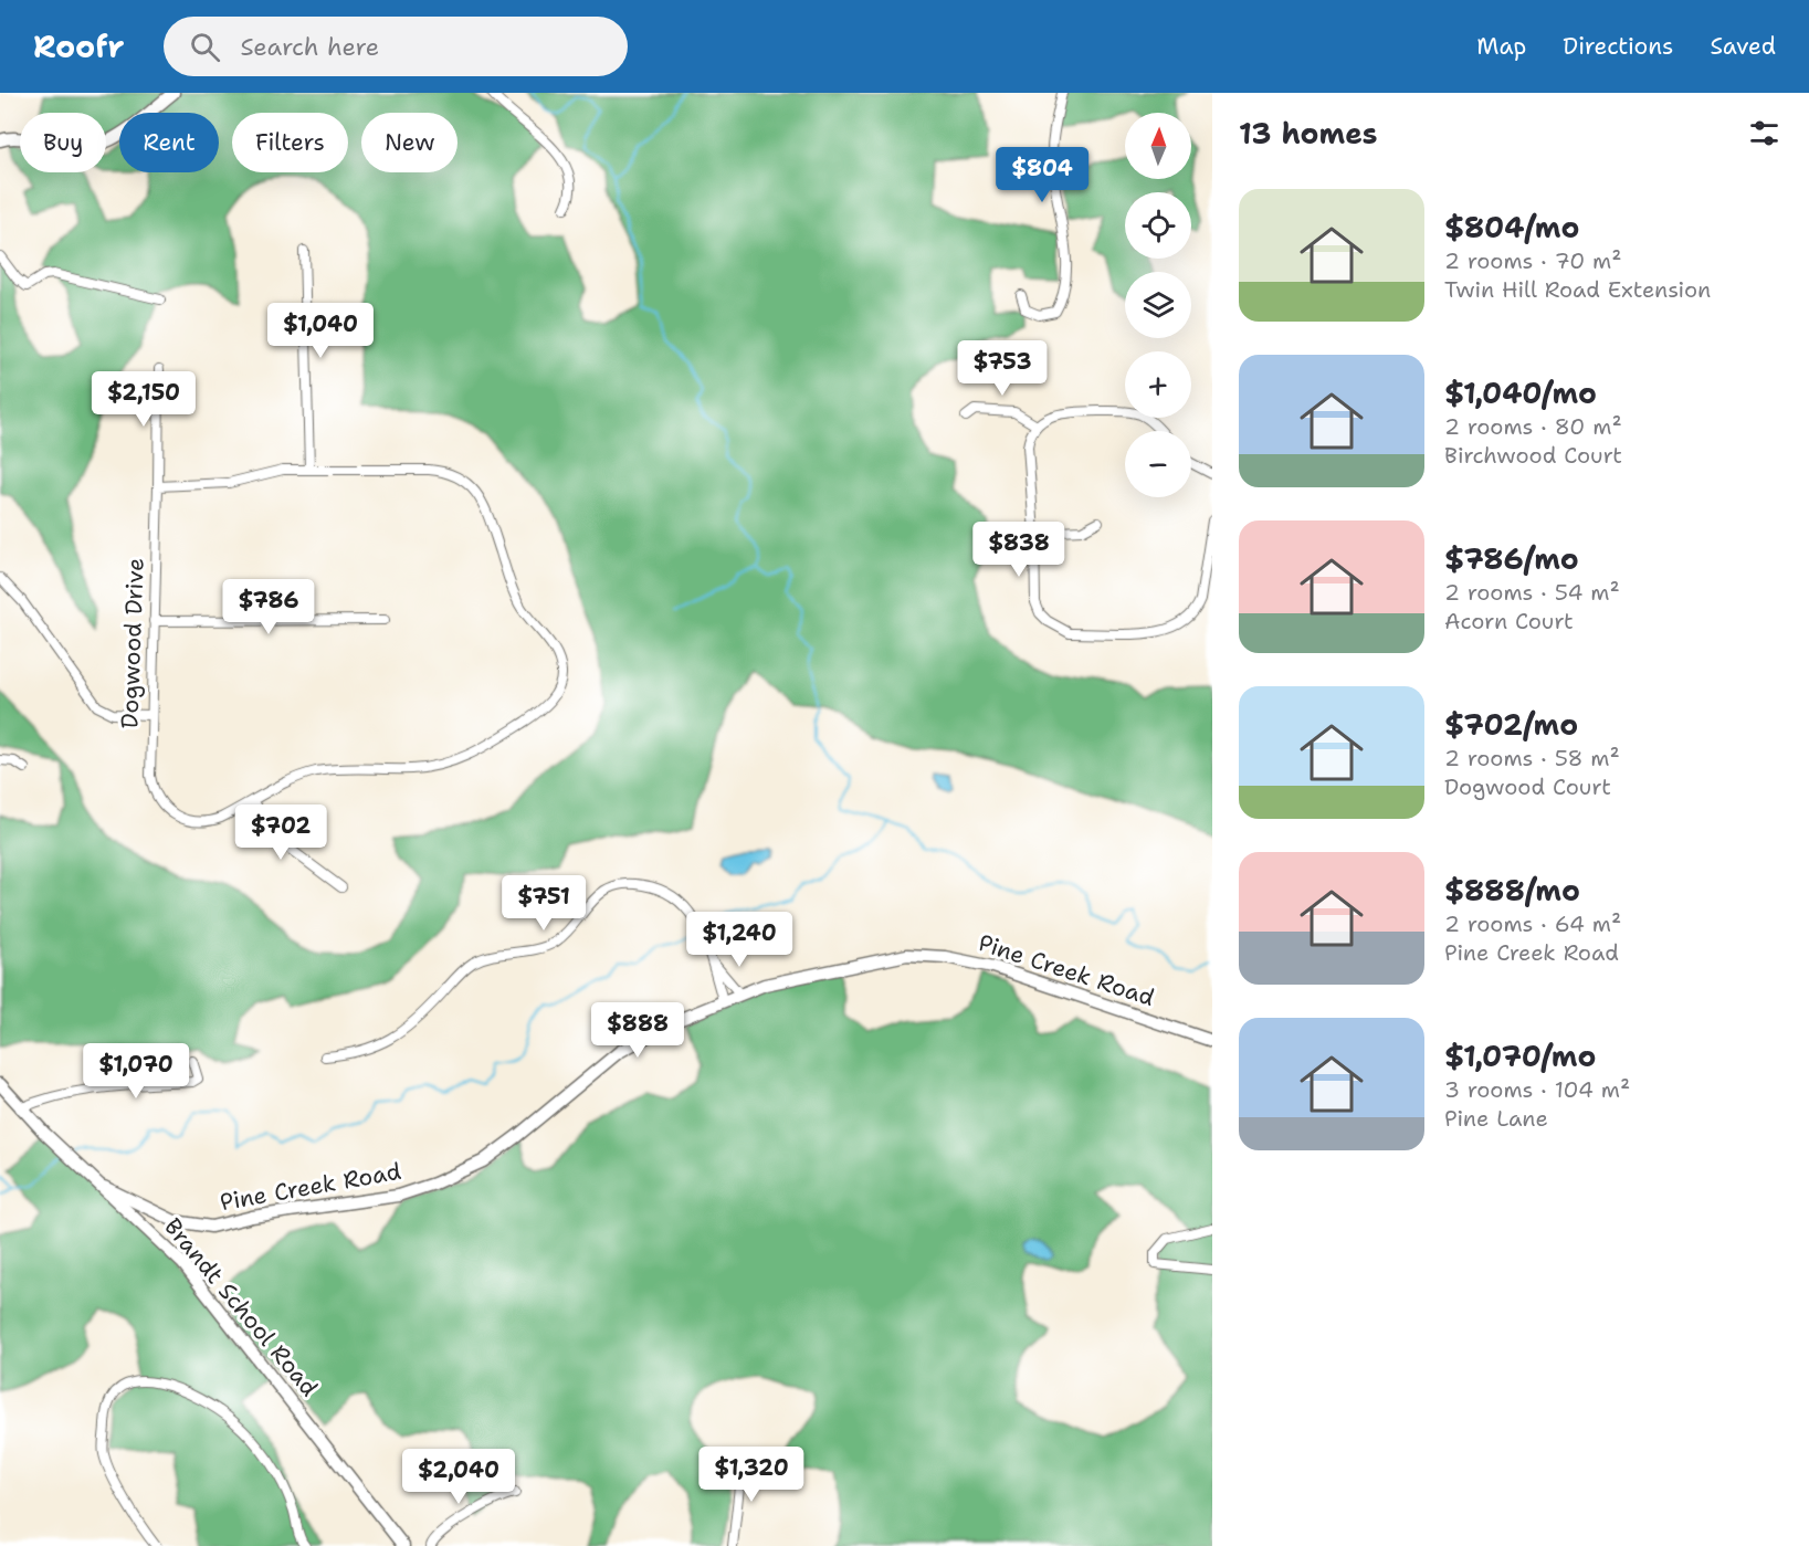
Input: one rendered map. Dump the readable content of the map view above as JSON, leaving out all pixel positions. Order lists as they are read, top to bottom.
{
  "streets": {
    "street": ["Dogwood Drive", "Pine Creek Road", "Brandt School Road"]
  },
  "crossings": [
    ["Pine Creek Road", "Brandt School Road"]
  ],
  "north": "top",
  "page": {
    "header": "Roofr",
    "search": "Search here",
    "nav": ["Map", "Directions", "Saved"],
    "heading": "13 homes",
    "map_buttons": ["+", "−"],
    "chip": [
      "Buy",
      "Rent",
      "Filters",
      "New"
    ],
    "price": [
      "$804",
      "$1,040",
      "$753",
      "$2,150",
      "$838",
      "$786",
      "$702",
      "$751",
      "$1,240",
      "$888",
      "$1,070",
      "$1,320",
      "$2,040"
    ],
    "list": [
      {
        "name": "$804/mo",
        "note": "2 rooms · 70 m² · Twin Hill Road Extension"
      },
      {
        "name": "$1,040/mo",
        "note": "2 rooms · 80 m² · Birchwood Court"
      },
      {
        "name": "$786/mo",
        "note": "2 rooms · 54 m² · Acorn Court"
      },
      {
        "name": "$702/mo",
        "note": "2 rooms · 58 m² · Dogwood Court"
      },
      {
        "name": "$888/mo",
        "note": "2 rooms · 64 m² · Pine Creek Road"
      },
      {
        "name": "$1,070/mo",
        "note": "3 rooms · 104 m² · Pine Lane"
      }
    ]
  }
}
